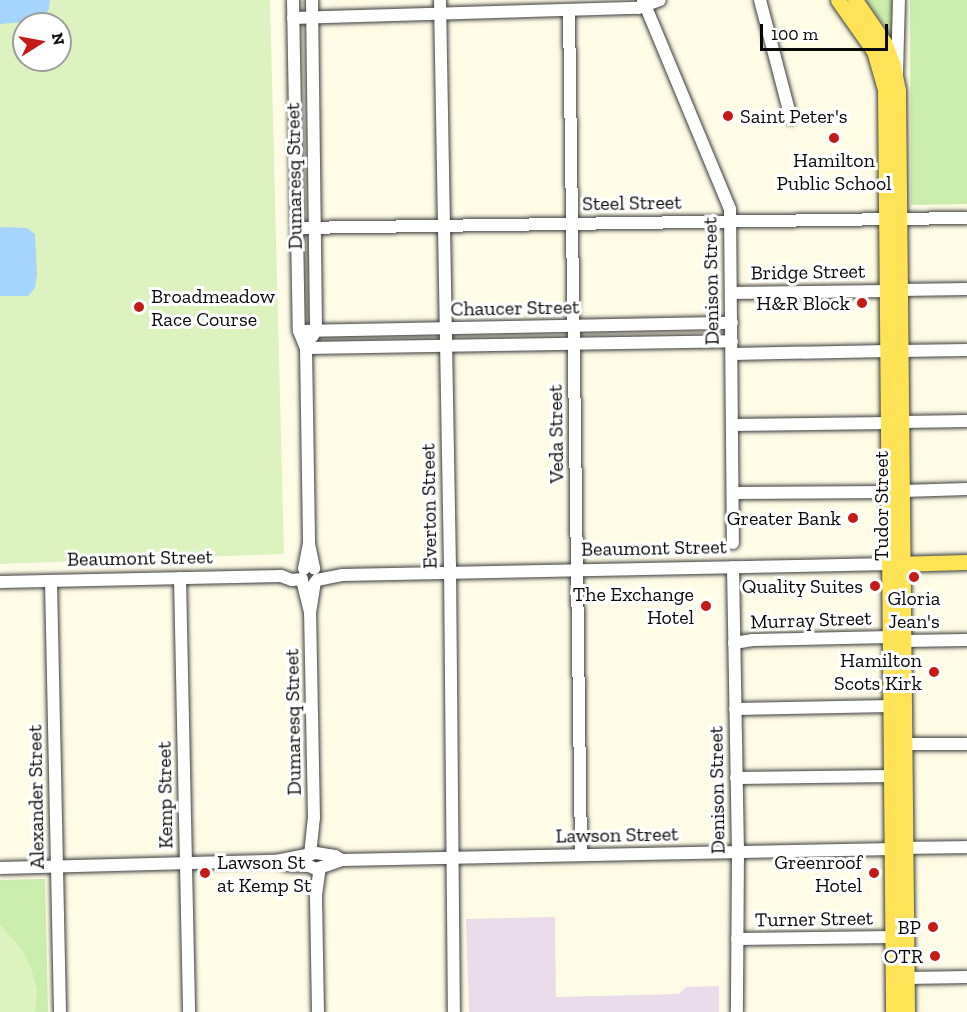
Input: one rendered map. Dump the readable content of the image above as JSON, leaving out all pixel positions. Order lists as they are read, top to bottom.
{
  "streets": {
    "main road": ["Tudor Street", "Beaumont Street"],
    "street": [
      "Dumaresq Street",
      "Steel Street",
      "Bridge Street",
      "Denison Street",
      "Chaucer Street",
      "Veda Street",
      "Everton Street",
      "Murray Street",
      "Kemp Street",
      "Alexander Street",
      "Lawson Street",
      "Turner Street"
    ]
  },
  "crossings": [
    ["Dumaresq Street", "Steel Street"],
    ["Dumaresq Street", "Chaucer Street"],
    ["Dumaresq Street", "Beaumont Street"],
    ["Dumaresq Street", "Lawson Street"],
    ["Steel Street", "Denison Street"],
    ["Steel Street", "Veda Street"],
    ["Steel Street", "Everton Street"],
    ["Steel Street", "Tudor Street"],
    ["Bridge Street", "Denison Street"],
    ["Bridge Street", "Tudor Street"],
    ["Denison Street", "Chaucer Street"],
    ["Denison Street", "Beaumont Street"],
    ["Denison Street", "Murray Street"],
    ["Denison Street", "Lawson Street"],
    ["Denison Street", "Turner Street"],
    ["Chaucer Street", "Veda Street"],
    ["Chaucer Street", "Everton Street"],
    ["Veda Street", "Beaumont Street"],
    ["Veda Street", "Lawson Street"],
    ["Everton Street", "Beaumont Street"],
    ["Everton Street", "Lawson Street"],
    ["Tudor Street", "Beaumont Street"],
    ["Tudor Street", "Murray Street"],
    ["Tudor Street", "Lawson Street"],
    ["Tudor Street", "Turner Street"],
    ["Beaumont Street", "Kemp Street"],
    ["Beaumont Street", "Alexander Street"],
    ["Kemp Street", "Lawson Street"],
    ["Alexander Street", "Lawson Street"]
  ],
  "places": [
    "Saint Peter's",
    "Hamilton Public School",
    "H&R Block",
    "Broadmeadow Race Course",
    "Greater Bank",
    "Gloria Jean's",
    "Quality Suites",
    "The Exchange Hotel",
    "Hamilton Scots Kirk",
    "Lawson St at Kemp St",
    "Greenroof Hotel",
    "BP",
    "OTR"
  ],
  "scale_bar": "100 m",
  "north": "right"
}
